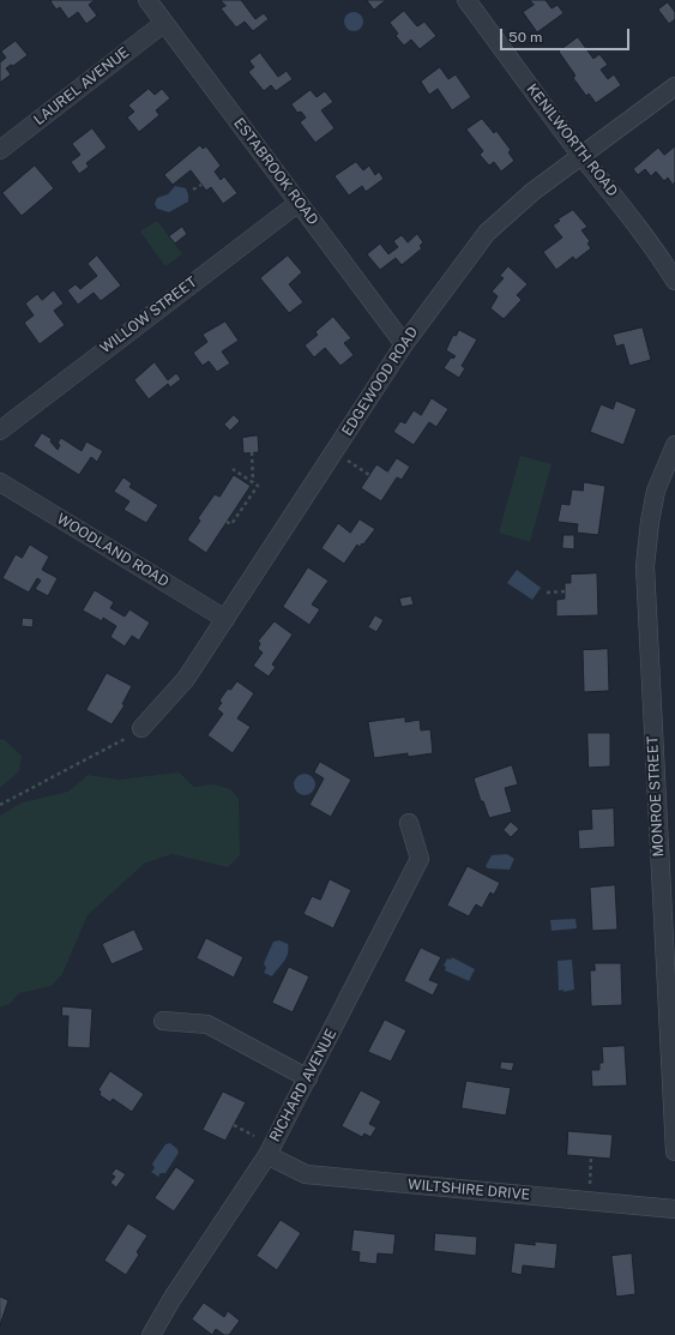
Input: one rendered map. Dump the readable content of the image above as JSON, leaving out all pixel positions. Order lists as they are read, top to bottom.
{
  "streets": {
    "street": [
      "LAUREL AVENUE",
      "KENILWORTH ROAD",
      "ESTABROOK ROAD",
      "WILLOW STREET",
      "EDGEWOOD ROAD",
      "WOODLAND ROAD",
      "MONROE STREET",
      "RICHARD AVENUE",
      "WILTSHIRE DRIVE"
    ]
  },
  "crossings": [
    ["LAUREL AVENUE", "ESTABROOK ROAD"],
    ["KENILWORTH ROAD", "EDGEWOOD ROAD"],
    ["ESTABROOK ROAD", "WILLOW STREET"],
    ["ESTABROOK ROAD", "EDGEWOOD ROAD"],
    ["EDGEWOOD ROAD", "WOODLAND ROAD"],
    ["RICHARD AVENUE", "WILTSHIRE DRIVE"]
  ],
  "scale_bar": "50 m"
}
